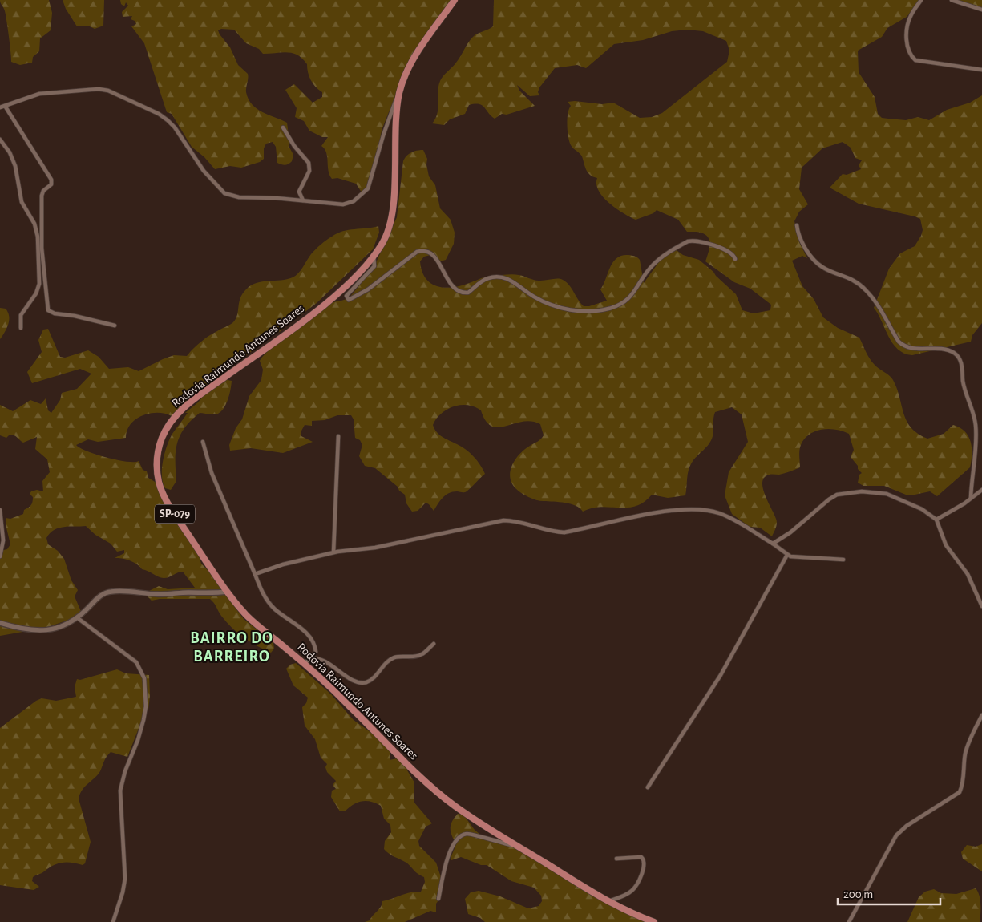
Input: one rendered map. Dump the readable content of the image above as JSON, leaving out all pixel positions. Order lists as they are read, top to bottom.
{
  "streets": {
    "highway": ["Rodovia Raimundo Antunes Soares", "SP-079"]
  },
  "districts": ["BAIRRO DO BARREIRO"],
  "scale_bar": "200 m"
}
